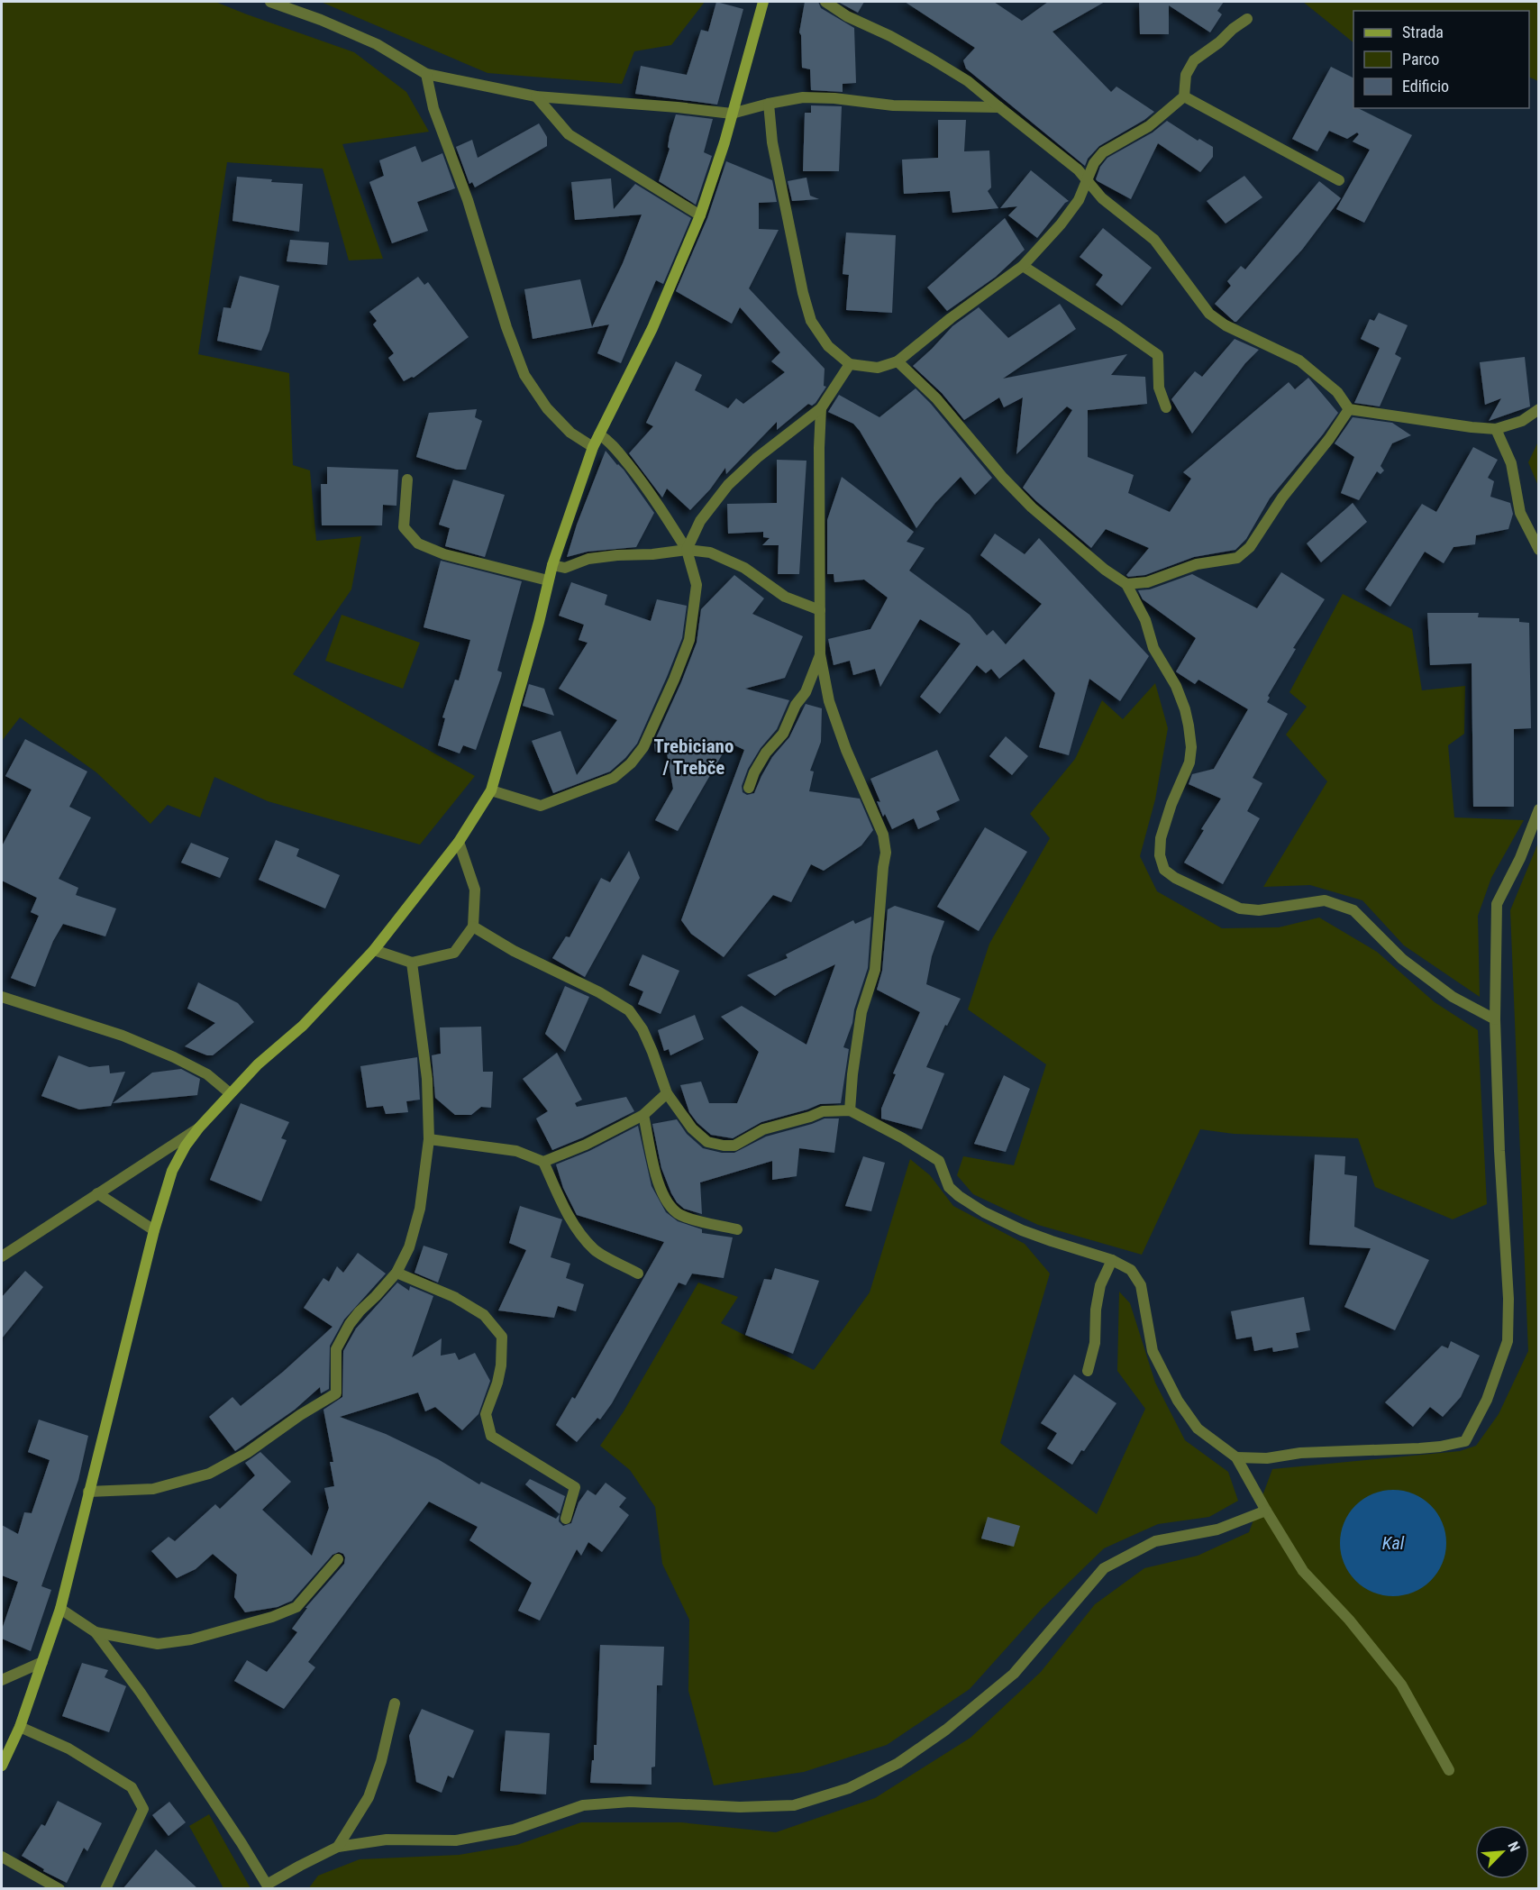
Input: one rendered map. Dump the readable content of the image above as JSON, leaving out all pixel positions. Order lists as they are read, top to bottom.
{
  "districts": ["Trebiciano / Trebče"],
  "water": ["Kal"],
  "legend": ["Strada", "Parco", "Edificio"],
  "north": "top right"
}
